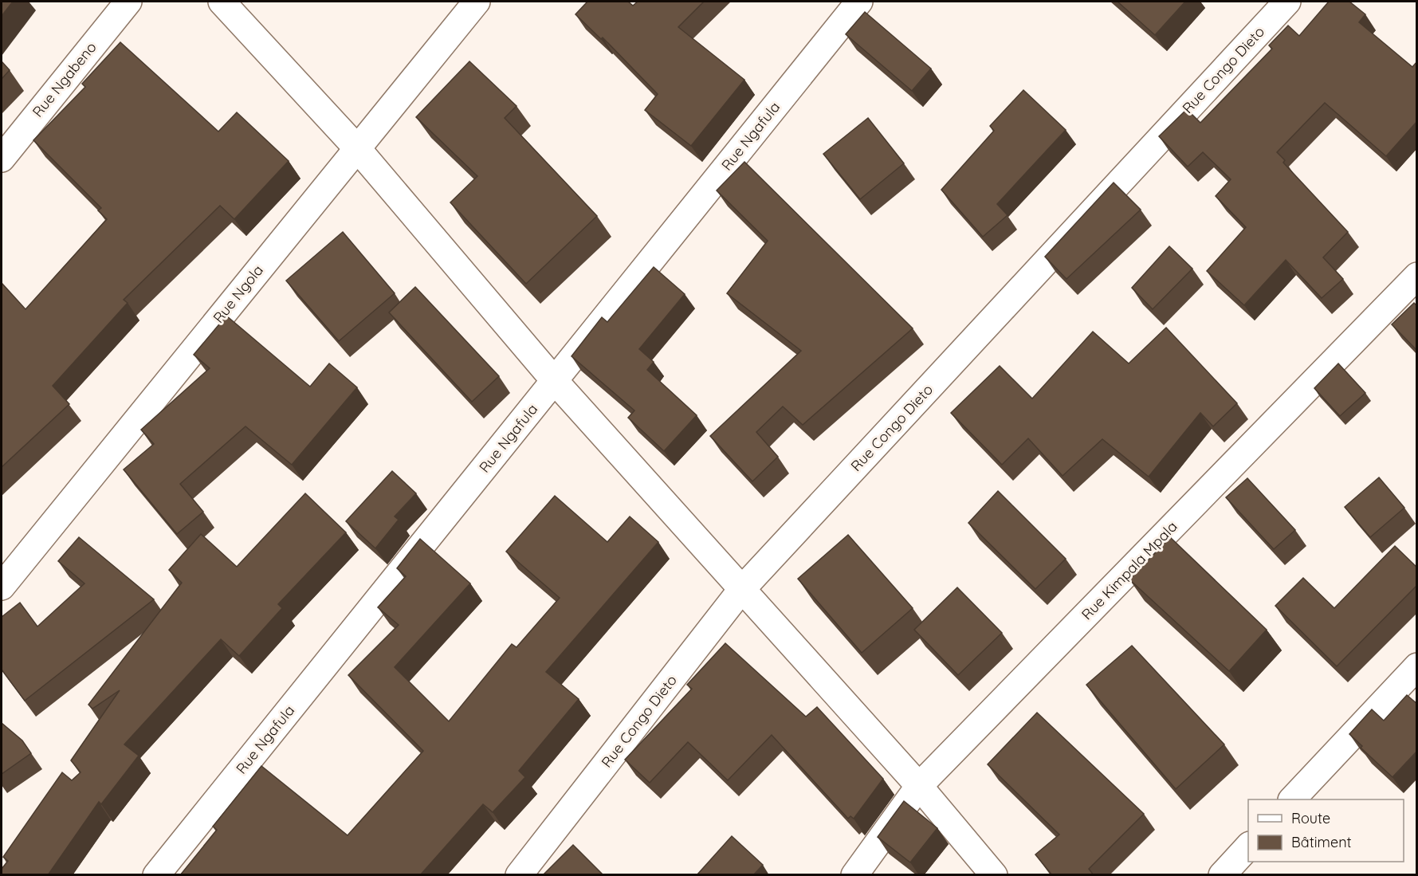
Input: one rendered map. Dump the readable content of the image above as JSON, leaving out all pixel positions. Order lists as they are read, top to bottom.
{
  "streets": {
    "street": [
      "Rue Congo Dieto",
      "Rue Ngabeno",
      "Rue Ngafula",
      "Rue Ngola",
      "Rue Kimpala Mpala"
    ]
  },
  "legend": ["Route", "Bâtiment"]
}
